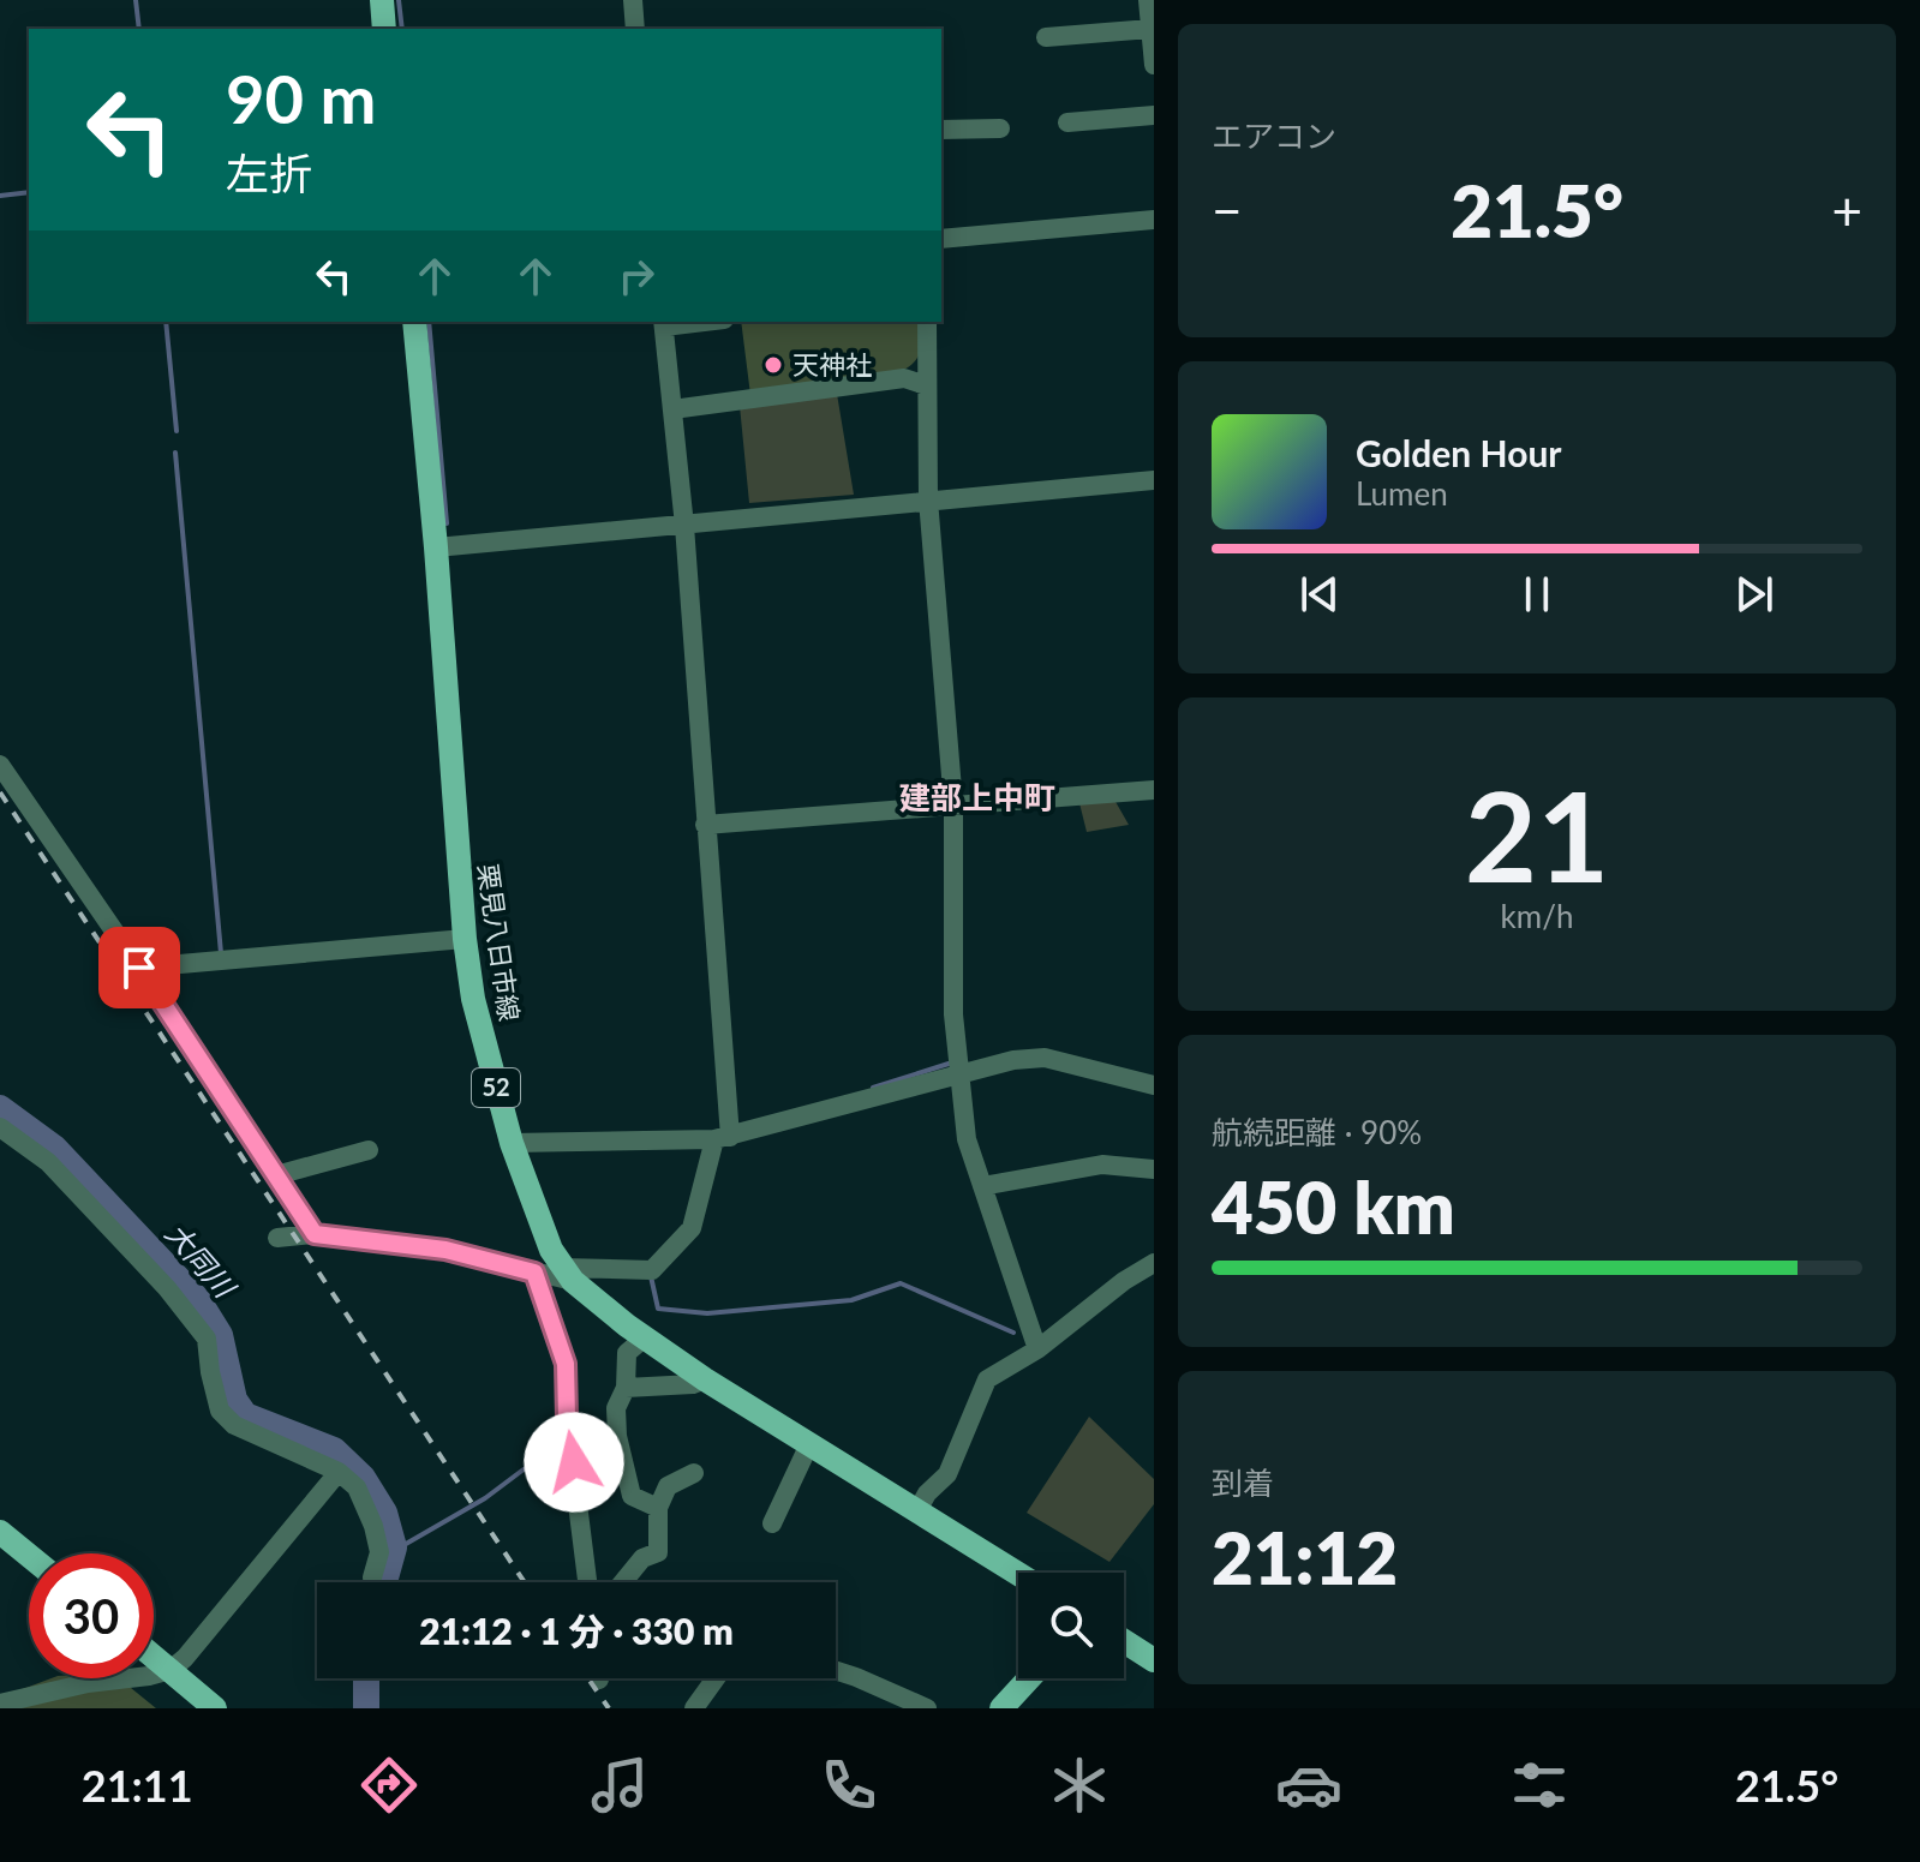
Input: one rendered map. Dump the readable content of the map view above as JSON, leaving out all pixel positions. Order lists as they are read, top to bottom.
{
  "streets": {
    "main road": ["栗見八日市線", "52"]
  },
  "districts": ["建部上中町"],
  "water": ["大同川"],
  "places": ["天神社"],
  "page": {
    "tile": [
      "エアコン",
      ["21", "km/h"],
      ["航続距離 · 90%", "450 km"],
      ["到着", "21:12"]
    ],
    "turn": ["90 m", "左折"],
    "heat": ["−", "21.5°", "+"],
    "song": ["Golden Hour", "Lumen"],
    "limit": "30",
    "trip": "21:12 · 1 分 · 330 m",
    "tabs": ["21:11", "21.5°"]
  }
}
